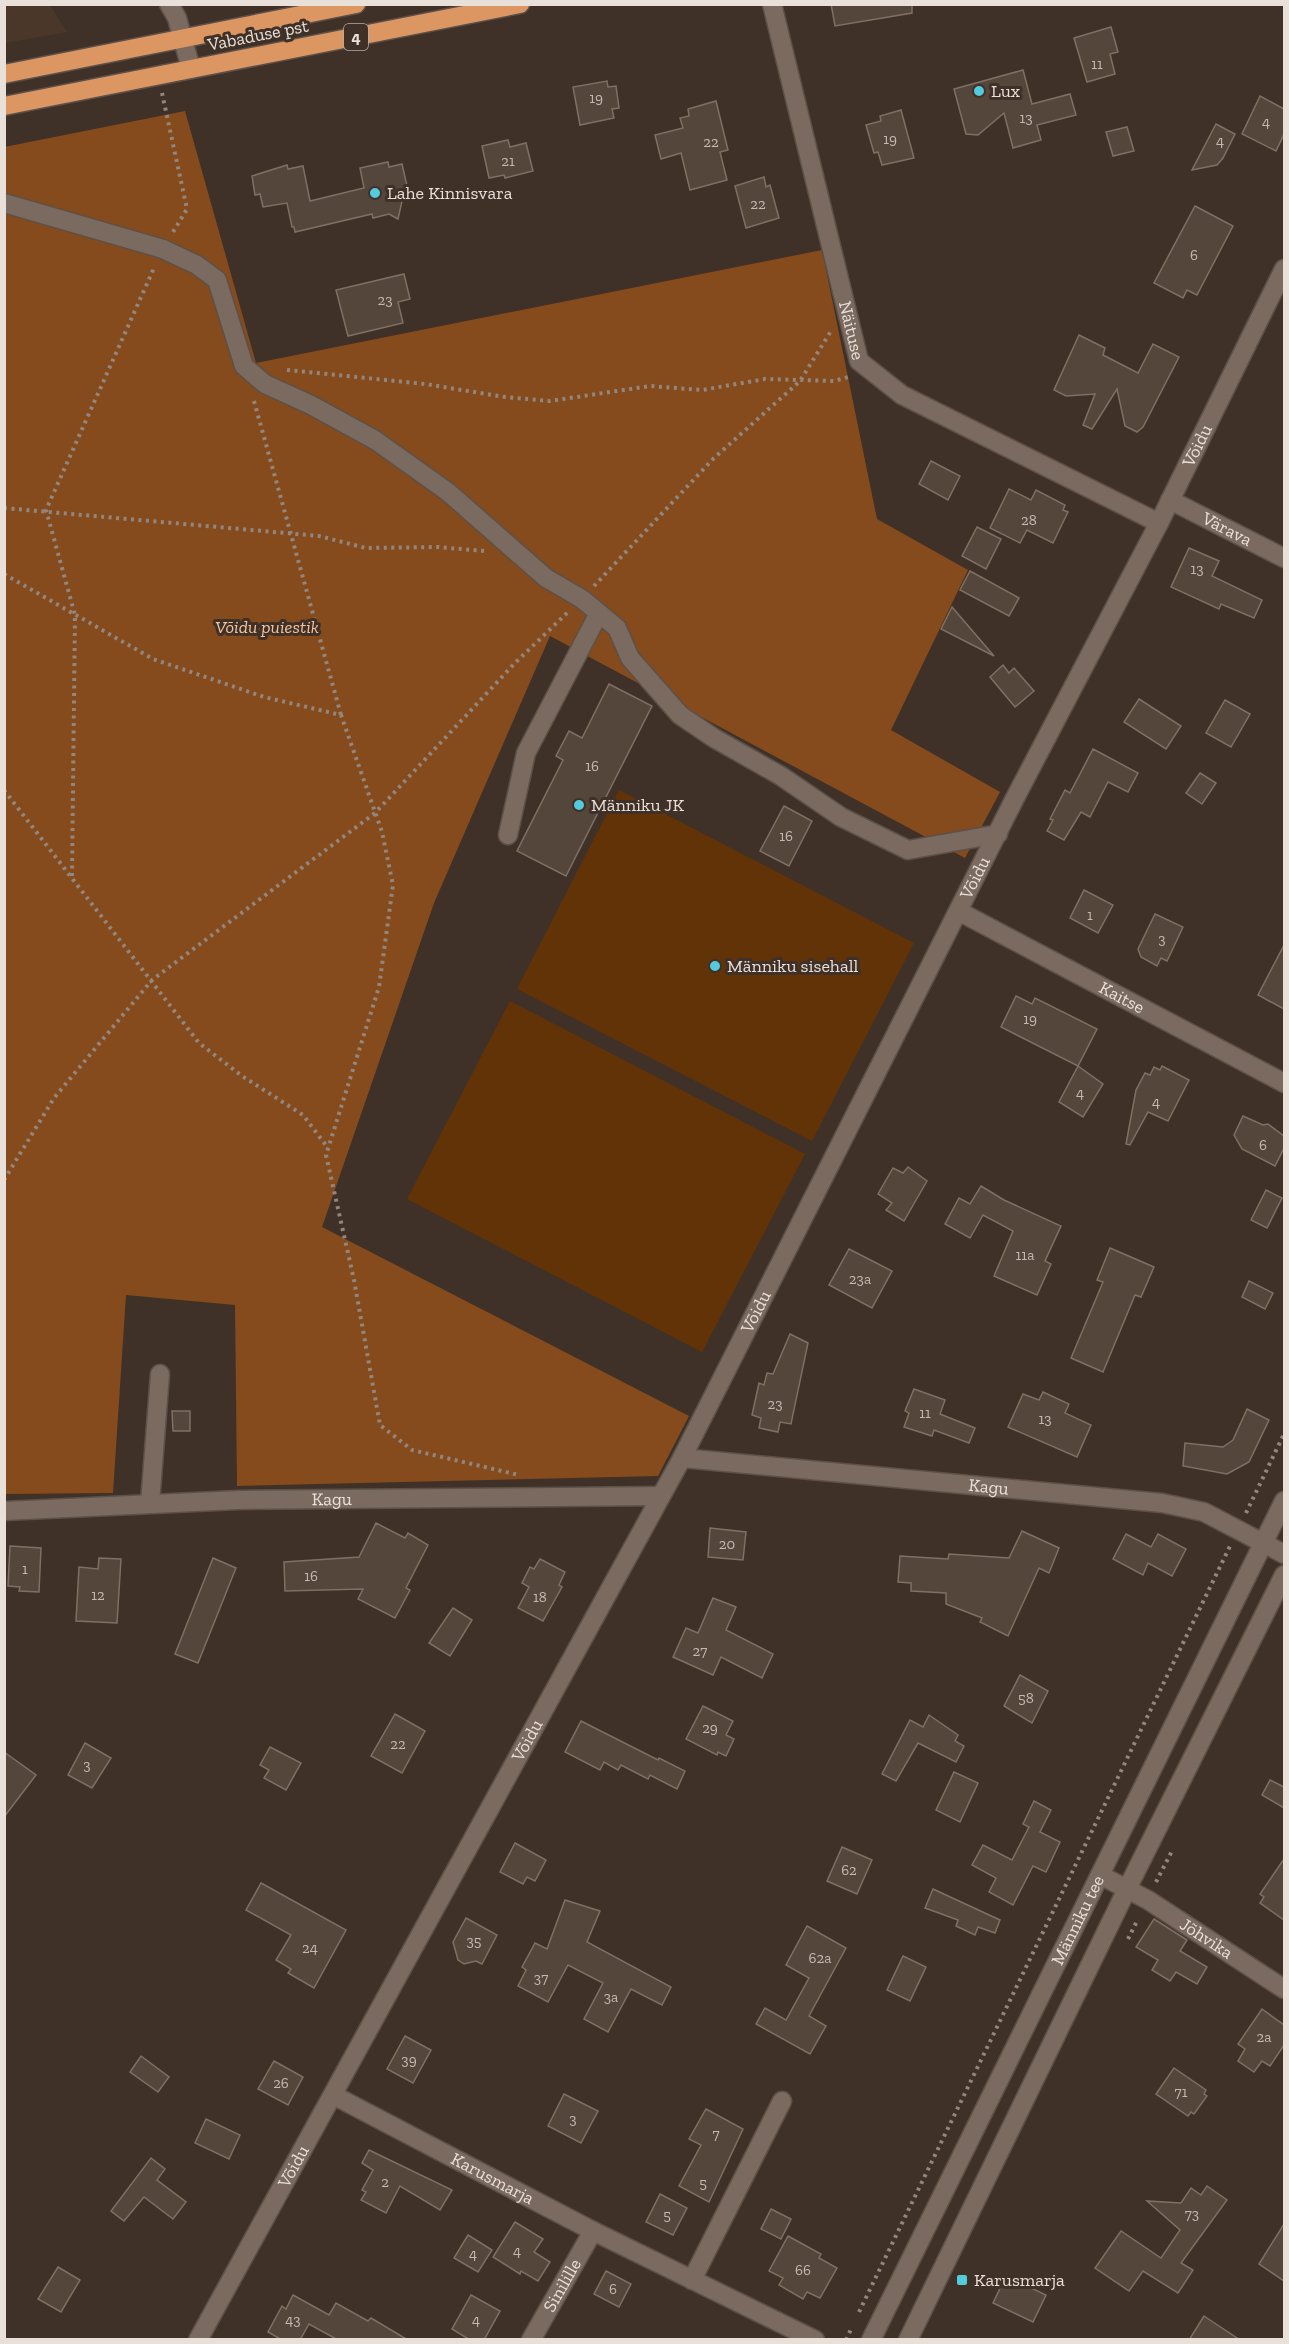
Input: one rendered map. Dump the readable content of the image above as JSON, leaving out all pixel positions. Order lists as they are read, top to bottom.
{
  "streets": {
    "highway": ["Vabaduse pst", "4"],
    "street": [
      "Näituse",
      "Võidu",
      "Värava",
      "Kaitse",
      "Kagu",
      "Männiku tee",
      "Jõhvika",
      "Karusmarja",
      "Sinilille"
    ]
  },
  "crossings": [
    ["Näituse", "Võidu"],
    ["Võidu", "Värava"],
    ["Võidu", "Kaitse"],
    ["Võidu", "Kagu"],
    ["Võidu", "Karusmarja"],
    ["Kagu", "Männiku tee"],
    ["Männiku tee", "Jõhvika"],
    ["Karusmarja", "Sinilille"]
  ],
  "parks": ["Võidu puiestik"],
  "places": {
    "other": [
      "Lux",
      "Lahe Kinnisvara",
      "Männiku JK",
      "Männiku sisehall"
    ],
    "transit": ["Karusmarja"]
  },
  "house_numbers": [
    "11",
    "19",
    "13",
    "4",
    "19",
    "4",
    "22",
    "21",
    "22",
    "6",
    "23",
    "28",
    "13",
    "16",
    "16",
    "1",
    "3",
    "19",
    "4",
    "4",
    "6",
    "11a",
    "23a",
    "23",
    "11",
    "13",
    "20",
    "1",
    "16",
    "12",
    "18",
    "27",
    "58",
    "29",
    "22",
    "3",
    "62",
    "35",
    "24",
    "62a",
    "37",
    "3a",
    "2a",
    "39",
    "26",
    "71",
    "3",
    "7",
    "2",
    "5",
    "73",
    "5",
    "4",
    "4",
    "66",
    "6",
    "43",
    "4"
  ]
}
